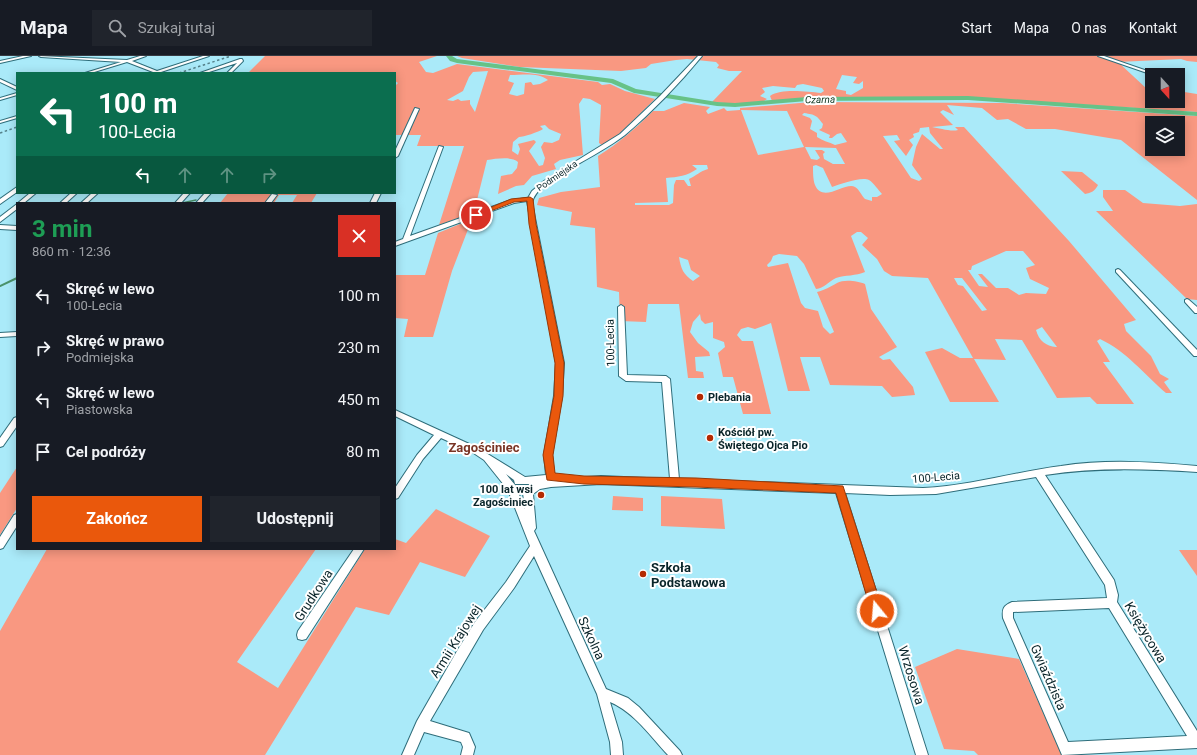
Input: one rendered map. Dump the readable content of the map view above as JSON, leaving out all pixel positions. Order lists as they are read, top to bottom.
{
  "streets": {
    "street": [
      "Podmiejska",
      "100-Lecia",
      "Grudkowa",
      "Księżycowa",
      "Szkolna",
      "Armii Krajowej",
      "Wrzosowa",
      "Gwiaździsta"
    ]
  },
  "crossings": [
    ["Podmiejska", "100-Lecia"],
    ["100-Lecia", "Księżycowa"],
    ["100-Lecia", "Szkolna"],
    ["100-Lecia", "Wrzosowa"],
    ["Księżycowa", "Gwiaździsta"],
    ["Szkolna", "Armii Krajowej"]
  ],
  "districts": ["Zagościniec"],
  "water": ["Czarna"],
  "places": [
    "Plebania",
    "Kościół pw. Świętego Ojca Pio",
    "100 lat wsi Zagościniec",
    "Szkoła Podstawowa"
  ],
  "north": "bottom",
  "page": {
    "header": "Mapa",
    "search": "Szukaj tutaj",
    "nav": [
      "Start",
      "Mapa",
      "O nas",
      "Kontakt"
    ],
    "turn": ["100 m", "100-Lecia"],
    "heading": ["3 min", "860 m · 12:36"],
    "list": [
      {
        "name": "Skręć w lewo",
        "note": "100-Lecia",
        "value": "100 m"
      },
      {
        "name": "Skręć w prawo",
        "note": "Podmiejska",
        "value": "230 m"
      },
      {
        "name": "Skręć w lewo",
        "note": "Piastowska",
        "value": "450 m"
      },
      {
        "name": "Cel podróży",
        "value": "80 m"
      }
    ],
    "buttons": ["Zakończ", "Udostępnij"]
  }
}
